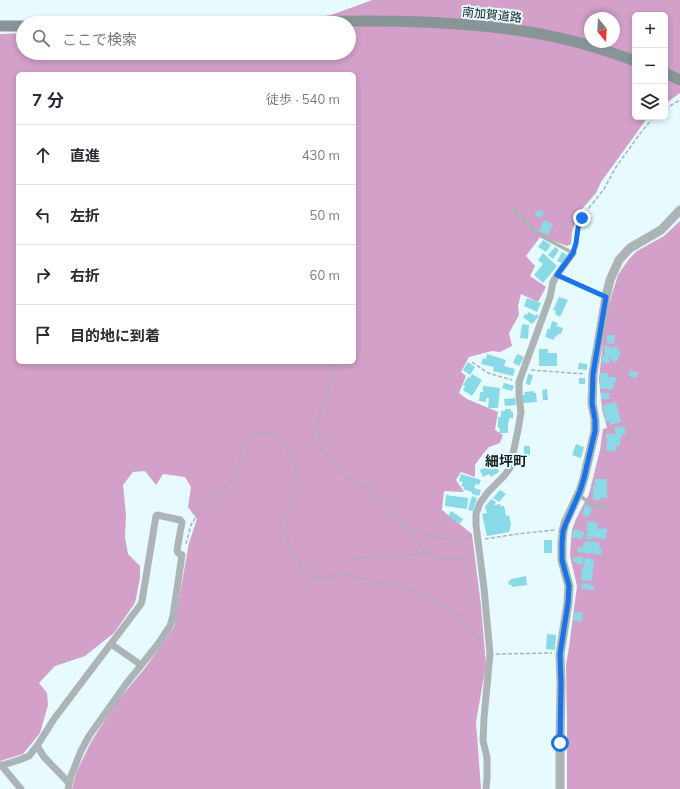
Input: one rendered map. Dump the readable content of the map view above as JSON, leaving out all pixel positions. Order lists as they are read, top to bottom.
{
  "streets": {
    "main road": ["南加賀道路"]
  },
  "districts": ["細坪町"],
  "north": "bottom",
  "page": {
    "map_buttons": ["+", "−"],
    "search": "ここで検索",
    "heading": ["7 分", "徒歩 · 540 m"],
    "list": [
      ["直進", "430 m"],
      ["左折", "50 m"],
      ["右折", "60 m"],
      "目的地に到着"
    ]
  }
}
